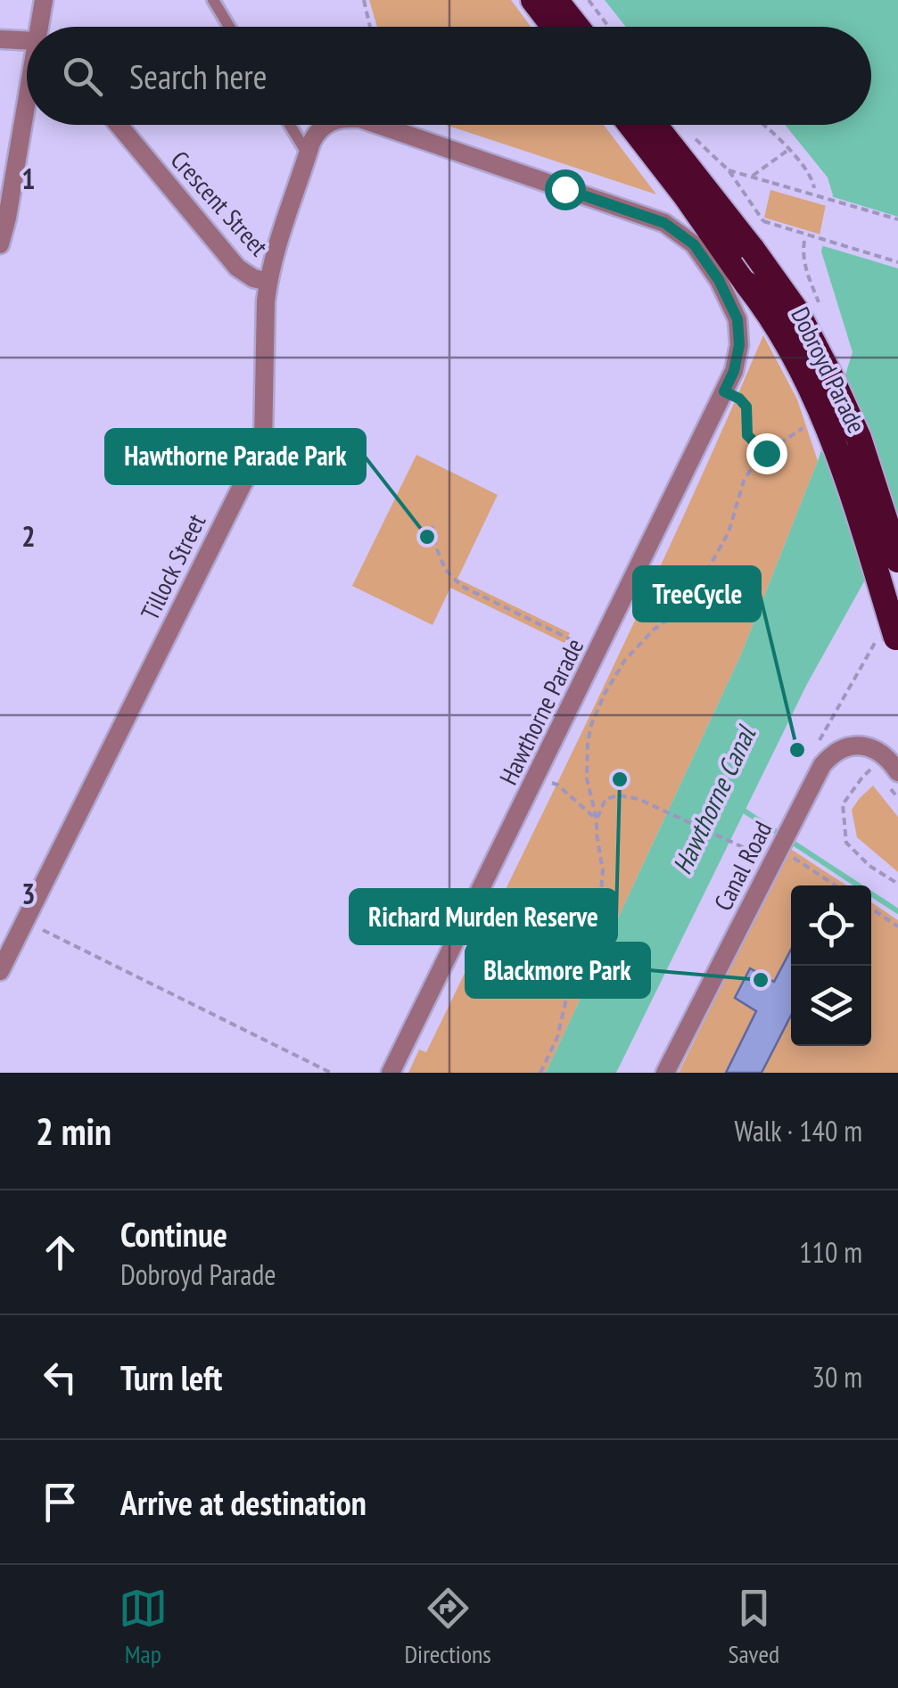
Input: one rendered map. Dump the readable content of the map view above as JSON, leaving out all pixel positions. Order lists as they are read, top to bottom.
{
  "streets": {
    "highway": ["Dobroyd Parade"],
    "street": [
      "Crescent Street",
      "Tillock Street",
      "Hawthorne Parade",
      "Canal Road"
    ]
  },
  "crossings": [
    ["Crescent Street", "Tillock Street"],
    ["Tillock Street", "Hawthorne Parade"]
  ],
  "water": ["Hawthorne Canal"],
  "places": [
    "Hawthorne Parade Park",
    "TreeCycle",
    "Richard Murden Reserve",
    "Blackmore Park"
  ],
  "page": {
    "search": "Search here",
    "heading": ["2 min", "Walk · 140 m"],
    "list": [
      ["Continue", "Dobroyd Parade", "110 m"],
      ["Turn left", "30 m"],
      "Arrive at destination"
    ],
    "nav": ["Map", "Directions", "Saved"]
  },
  "grid": {
    "rows": ["1", "2", "3"]
  }
}
